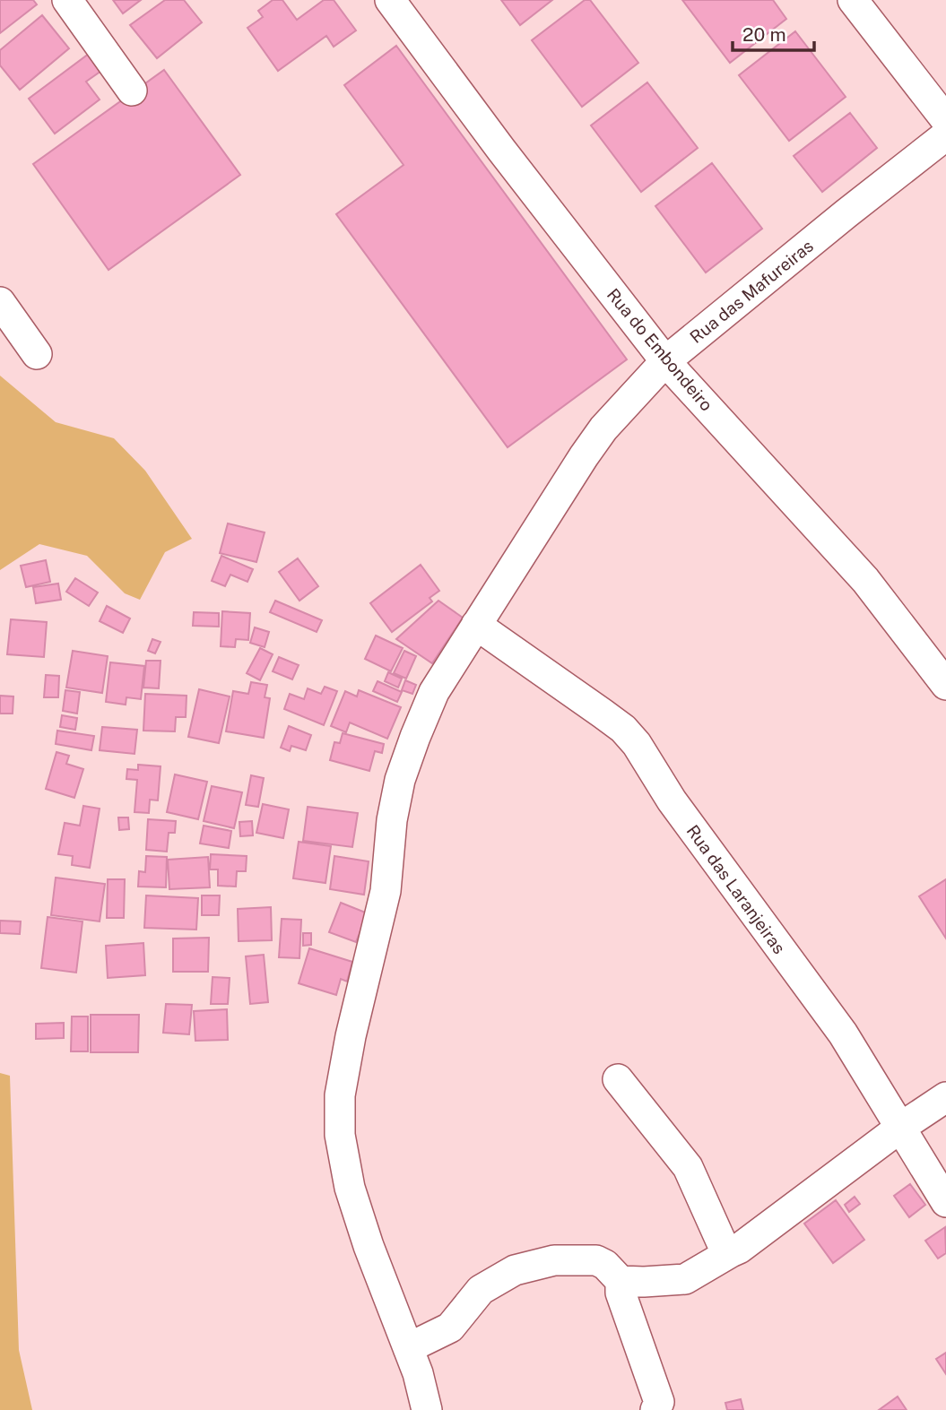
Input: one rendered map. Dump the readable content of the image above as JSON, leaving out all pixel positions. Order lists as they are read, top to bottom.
{
  "streets": {
    "street": ["Rua das Mafureiras", "Rua do Embondeiro", "Rua das Laranjeiras"]
  },
  "crossings": [
    ["Rua das Mafureiras", "Rua do Embondeiro"],
    ["Rua das Mafureiras", "Rua das Laranjeiras"]
  ],
  "scale_bar": "20 m"
}
